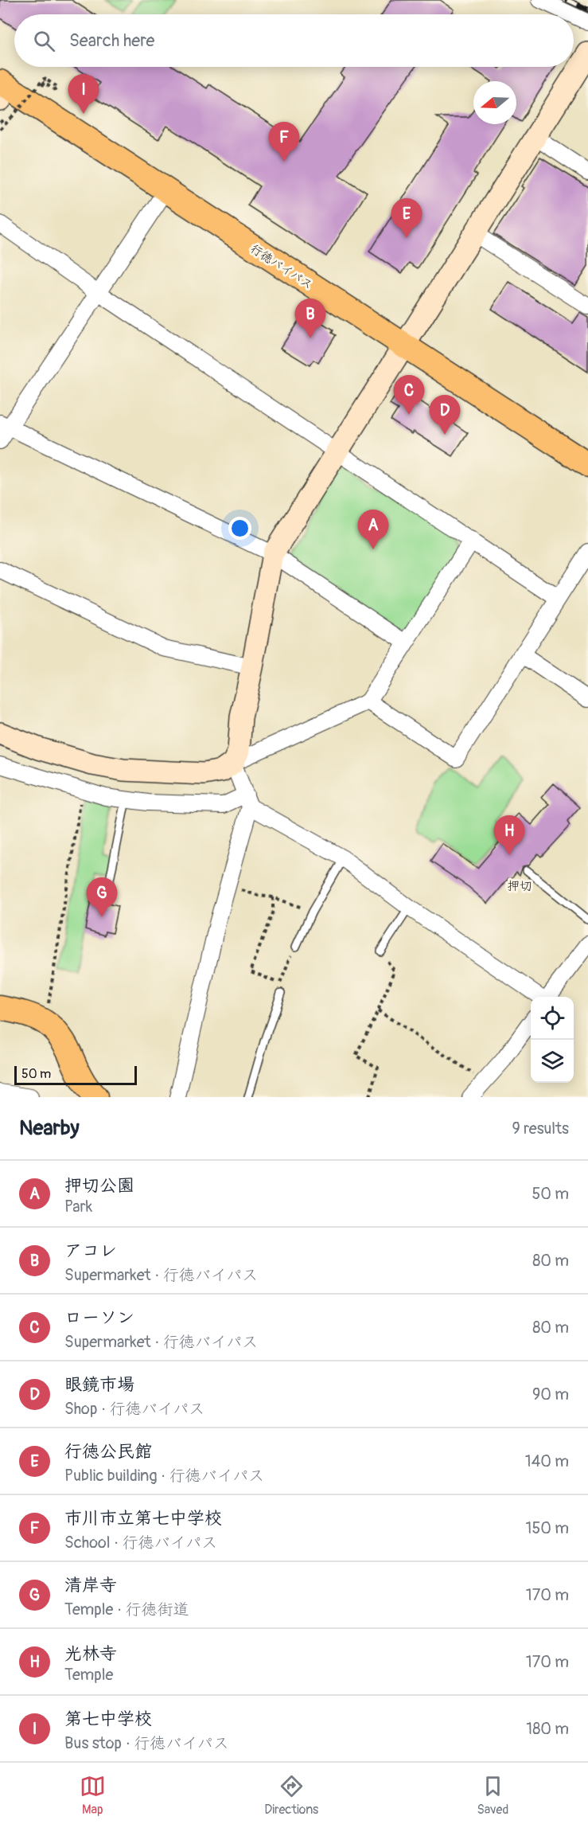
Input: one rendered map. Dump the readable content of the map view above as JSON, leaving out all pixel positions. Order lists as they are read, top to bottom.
{
  "streets": {
    "main road": ["行徳バイパス"]
  },
  "districts": ["押切"],
  "scale_bar": "50 m",
  "north": "left",
  "page": {
    "search": "Search here",
    "pins": [
      "I",
      "F",
      "E",
      "B",
      "C",
      "D",
      "A",
      "H",
      "G"
    ],
    "scale": "50 m",
    "heading": ["Nearby", "9 results"],
    "list": [
      {
        "mark": "A",
        "name": "押切公園",
        "note": "Park",
        "value": "50 m"
      },
      {
        "mark": "B",
        "name": "アコレ",
        "note": "Supermarket · 行徳バイパス",
        "value": "80 m"
      },
      {
        "mark": "C",
        "name": "ローソン",
        "note": "Supermarket · 行徳バイパス",
        "value": "80 m"
      },
      {
        "mark": "D",
        "name": "眼鏡市場",
        "note": "Shop · 行徳バイパス",
        "value": "90 m"
      },
      {
        "mark": "E",
        "name": "行徳公民館",
        "note": "Public building · 行徳バイパス",
        "value": "140 m"
      },
      {
        "mark": "F",
        "name": "市川市立第七中学校",
        "note": "School · 行徳バイパス",
        "value": "150 m"
      },
      {
        "mark": "G",
        "name": "清岸寺",
        "note": "Temple · 行徳街道",
        "value": "170 m"
      },
      {
        "mark": "H",
        "name": "光林寺",
        "note": "Temple",
        "value": "170 m"
      },
      {
        "mark": "I",
        "name": "第七中学校",
        "note": "Bus stop · 行徳バイパス",
        "value": "180 m"
      }
    ],
    "nav": ["Map", "Directions", "Saved"]
  }
}
